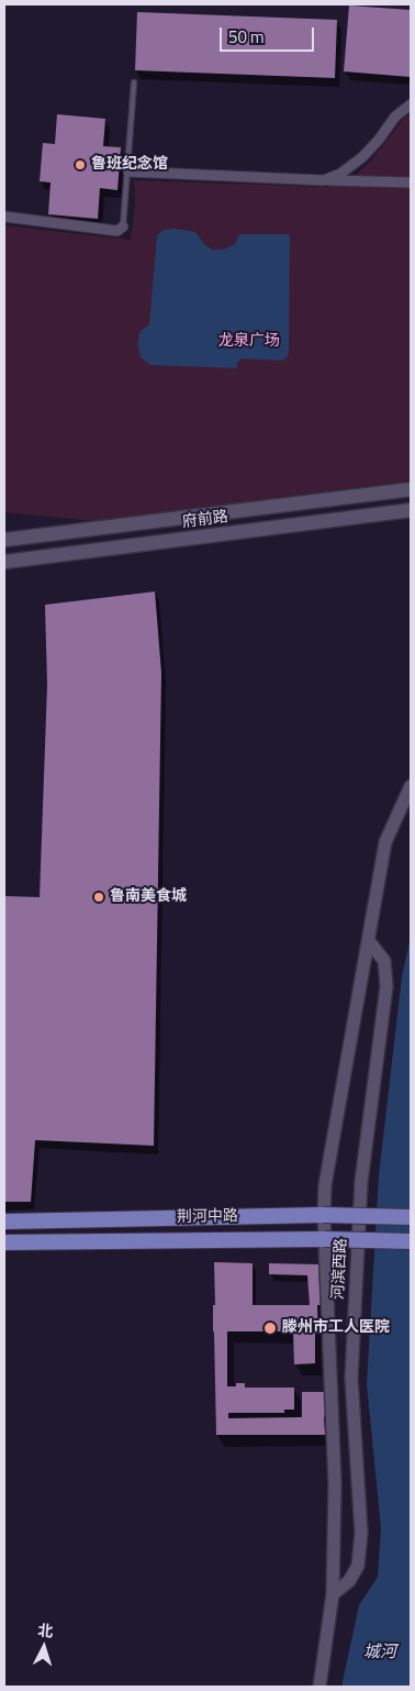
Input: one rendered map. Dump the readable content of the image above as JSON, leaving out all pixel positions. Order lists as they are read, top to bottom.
{
  "streets": {
    "main road": ["府前路", "荆河中路"],
    "street": ["河滨西路"]
  },
  "crossings": [
    ["荆河中路", "河滨西路"]
  ],
  "water": ["城河"],
  "parks": ["龙泉广场"],
  "places": ["鲁班纪念馆", "鲁南美食城", "滕州市工人医院"],
  "scale_bar": "50 m",
  "north": "top"
}
